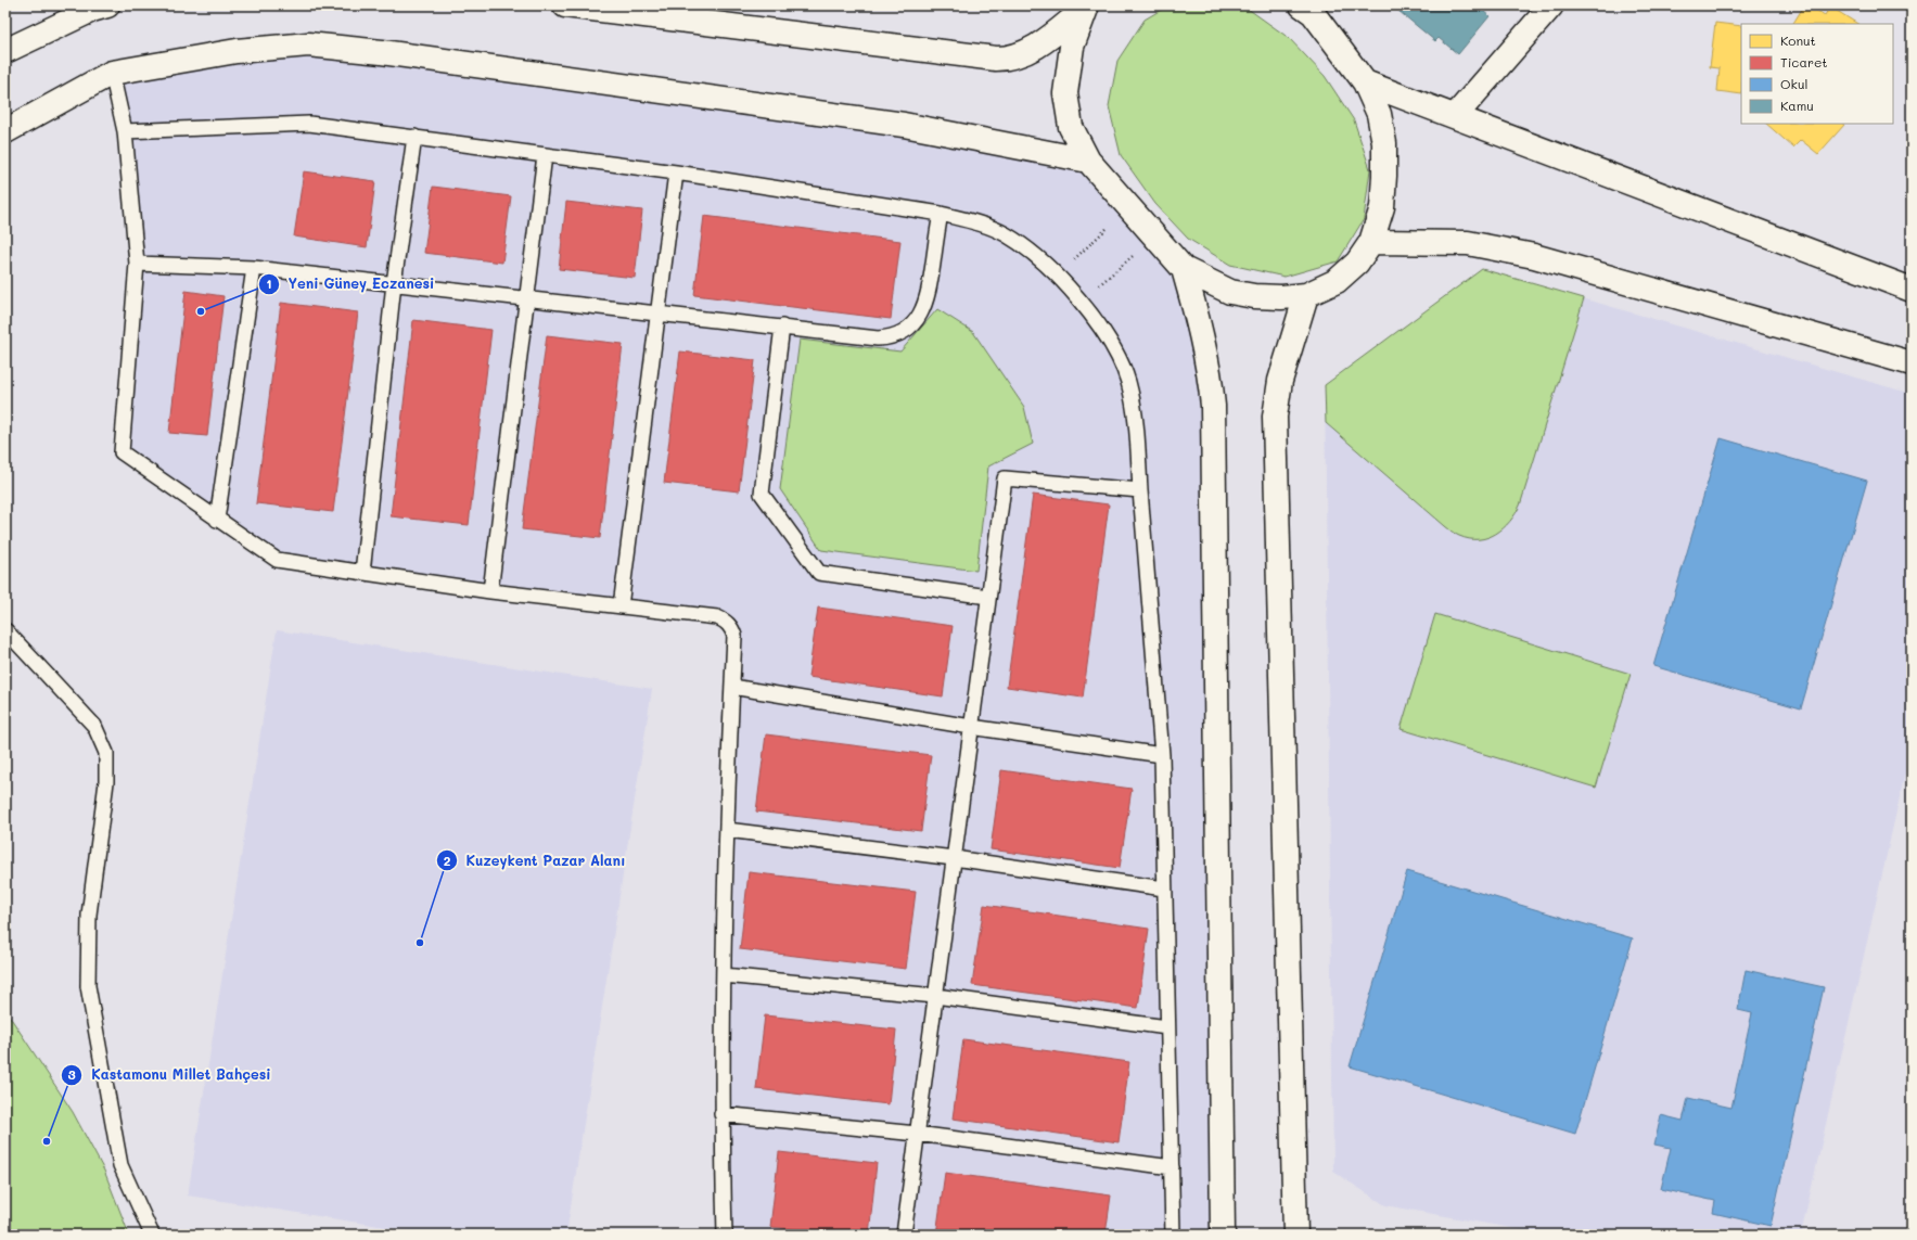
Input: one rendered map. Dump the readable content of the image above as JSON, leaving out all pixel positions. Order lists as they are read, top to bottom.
{
  "places": ["Yeni Güney Eczanesi", "Kuzeykent Pazar Alanı", "Kastamonu Millet Bahçesi"],
  "legend": [
    "Konut",
    "Ticaret",
    "Okul",
    "Kamu"
  ]
}
